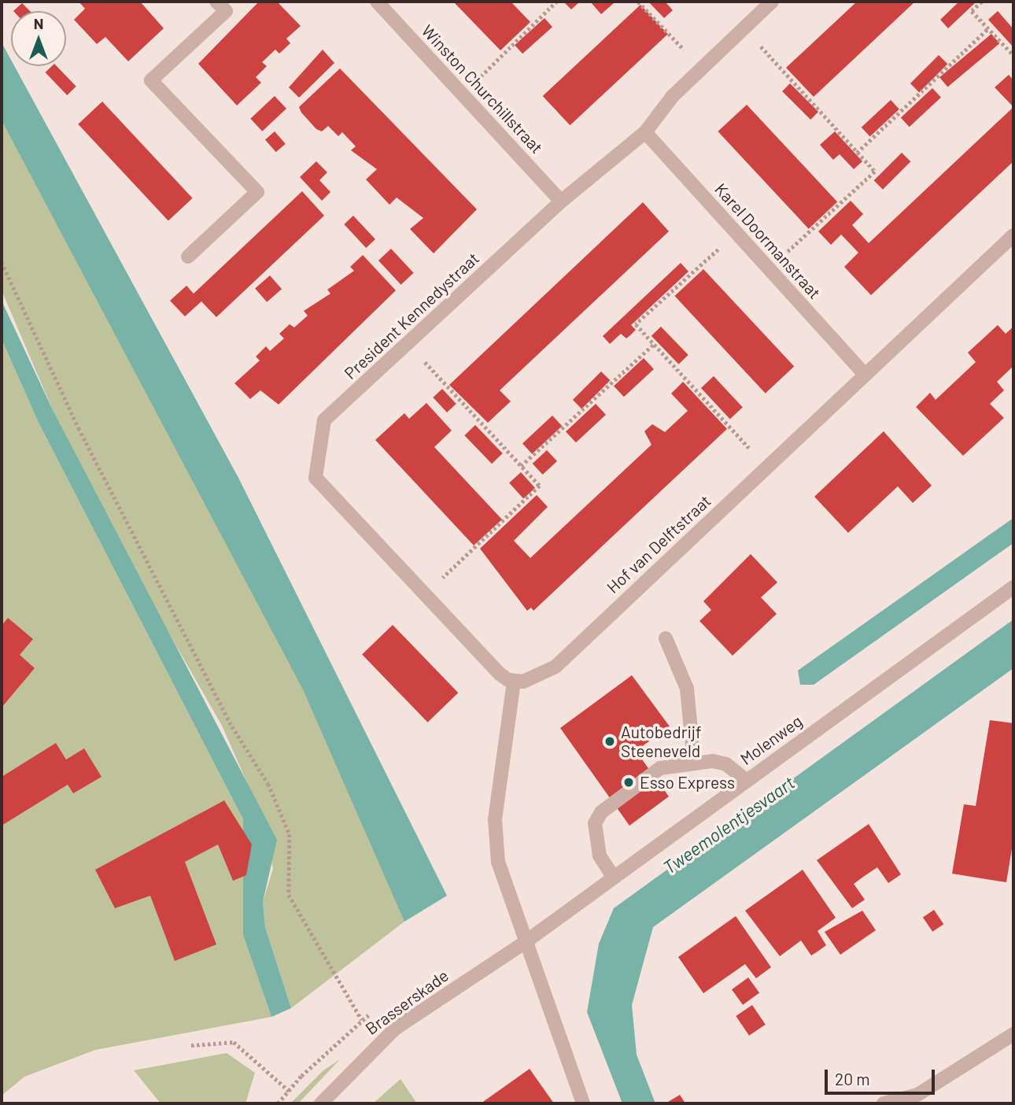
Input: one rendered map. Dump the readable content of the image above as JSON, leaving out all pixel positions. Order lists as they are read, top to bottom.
{
  "streets": {
    "street": [
      "Winston Churchillstraat",
      "Karel Doormanstraat",
      "President Kennedystraat",
      "Hof van Delftstraat",
      "Molenweg",
      "Brasserskade"
    ]
  },
  "crossings": [
    ["Winston Churchillstraat", "President Kennedystraat"],
    ["Karel Doormanstraat", "President Kennedystraat"],
    ["Karel Doormanstraat", "Hof van Delftstraat"],
    ["President Kennedystraat", "Hof van Delftstraat"],
    ["Molenweg", "Brasserskade"]
  ],
  "water": ["Tweemolentjesvaart"],
  "places": ["Autobedrijf Steeneveld", "Esso Express"],
  "scale_bar": "20 m",
  "north": "top"
}
